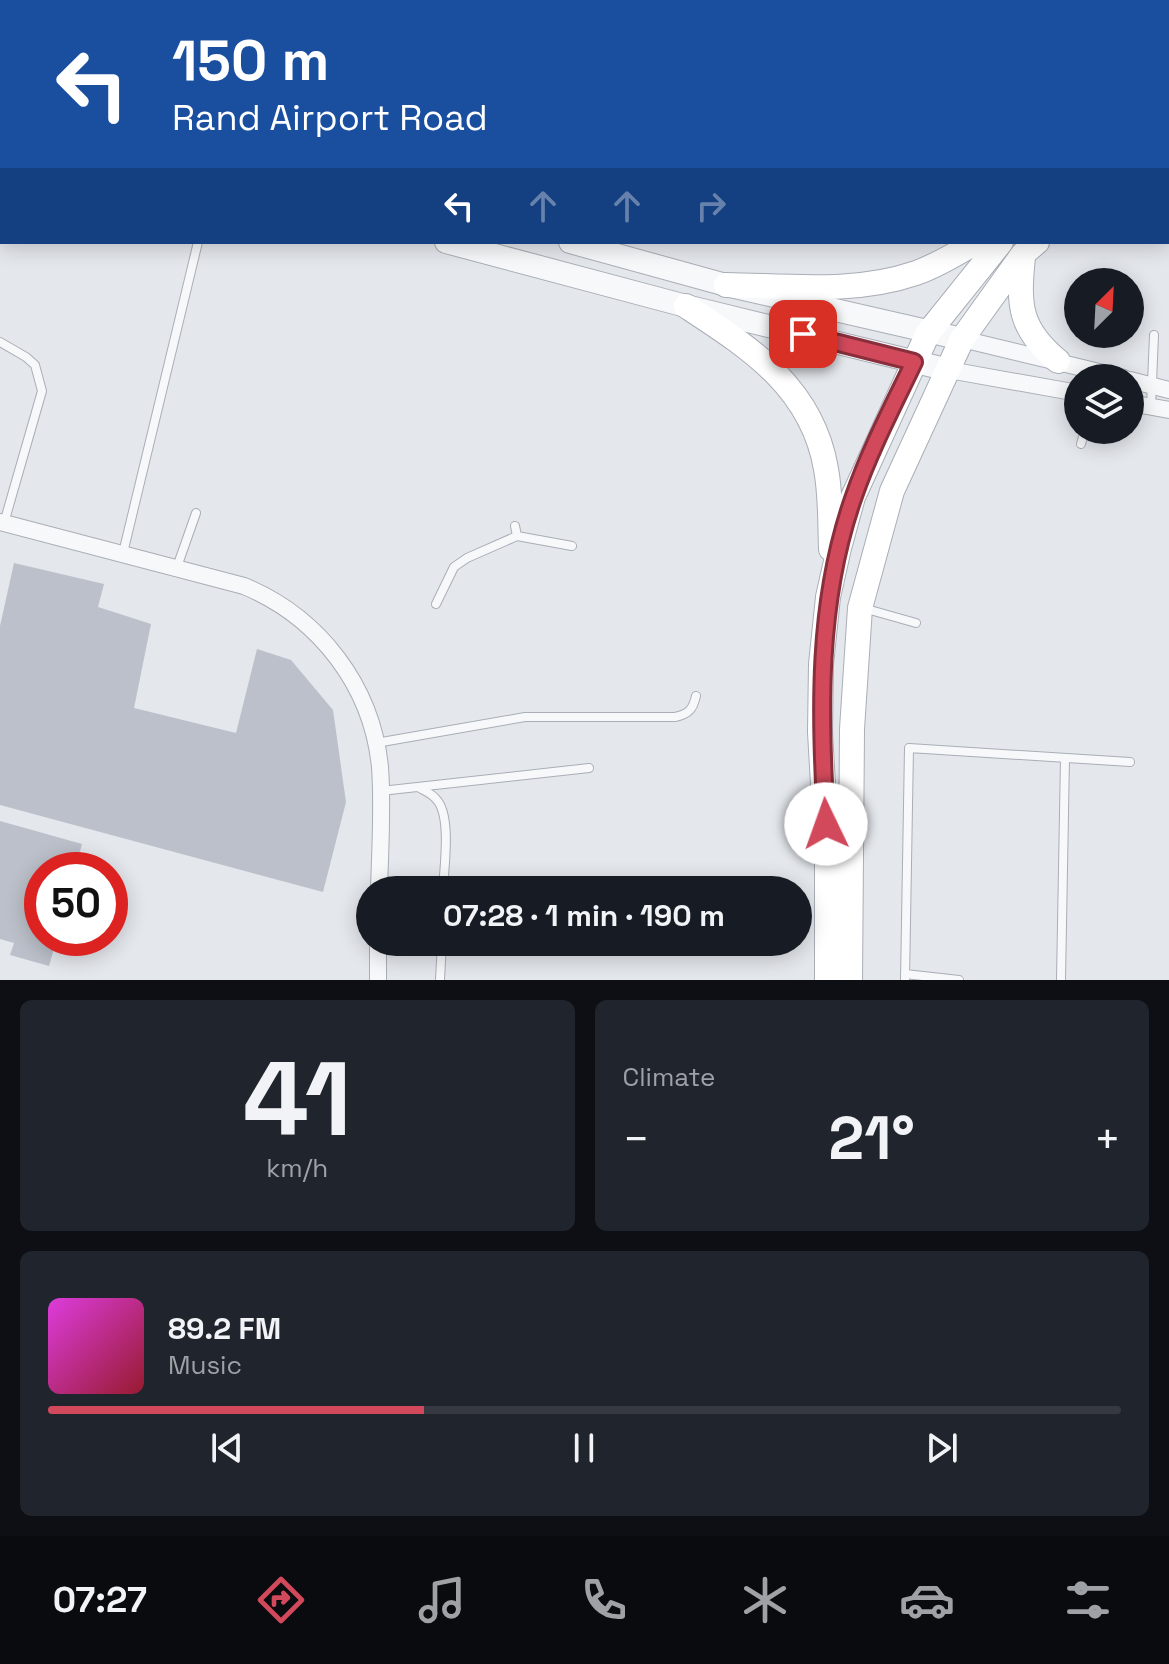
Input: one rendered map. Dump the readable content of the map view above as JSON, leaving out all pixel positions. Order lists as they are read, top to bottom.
{
  "north": "top right",
  "page": {
    "turn": ["150 m", "Rand Airport Road"],
    "limit": "50",
    "trip": "07:28 · 1 min · 190 m",
    "tile": [
      ["41", "km/h"],
      "Climate"
    ],
    "heat": ["−", "21°", "+"],
    "song": ["89.2 FM", "Music"],
    "tabs": "07:27"
  }
}
